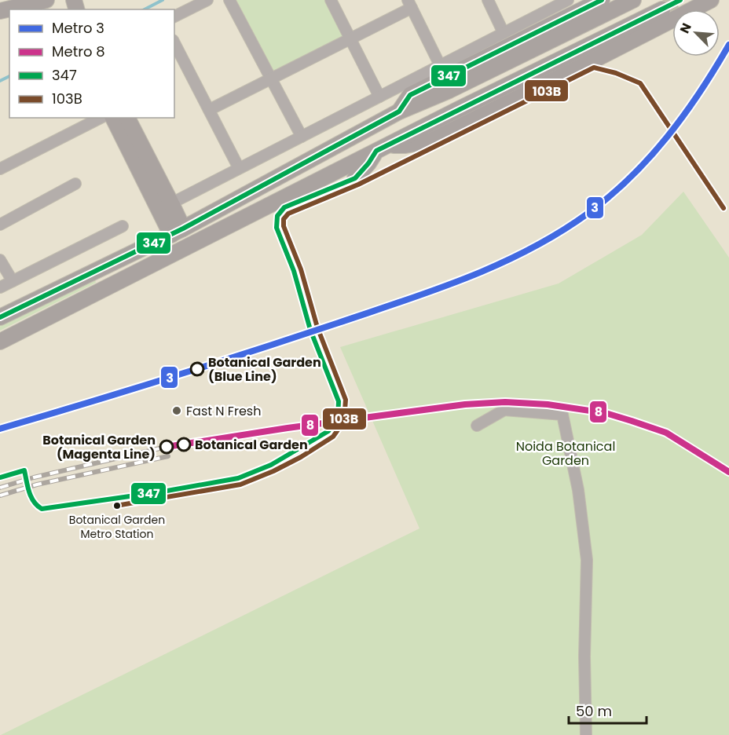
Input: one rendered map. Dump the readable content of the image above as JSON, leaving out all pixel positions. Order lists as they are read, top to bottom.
{
  "parks": ["Noida Botanical Garden"],
  "places": [
    "Botanical Garden (Blue Line)",
    "Fast N Fresh",
    "Botanical Garden",
    "Botanical Garden (Magenta Line)",
    "Botanical Garden Metro Station"
  ],
  "lines": [
    "transit line 347",
    "metro line 3",
    "transit line 103B",
    "metro line 8"
  ],
  "legend": [
    "Metro 3",
    "Metro 8",
    "347",
    "103B"
  ],
  "scale_bar": "50 m",
  "north": "top left"
}
